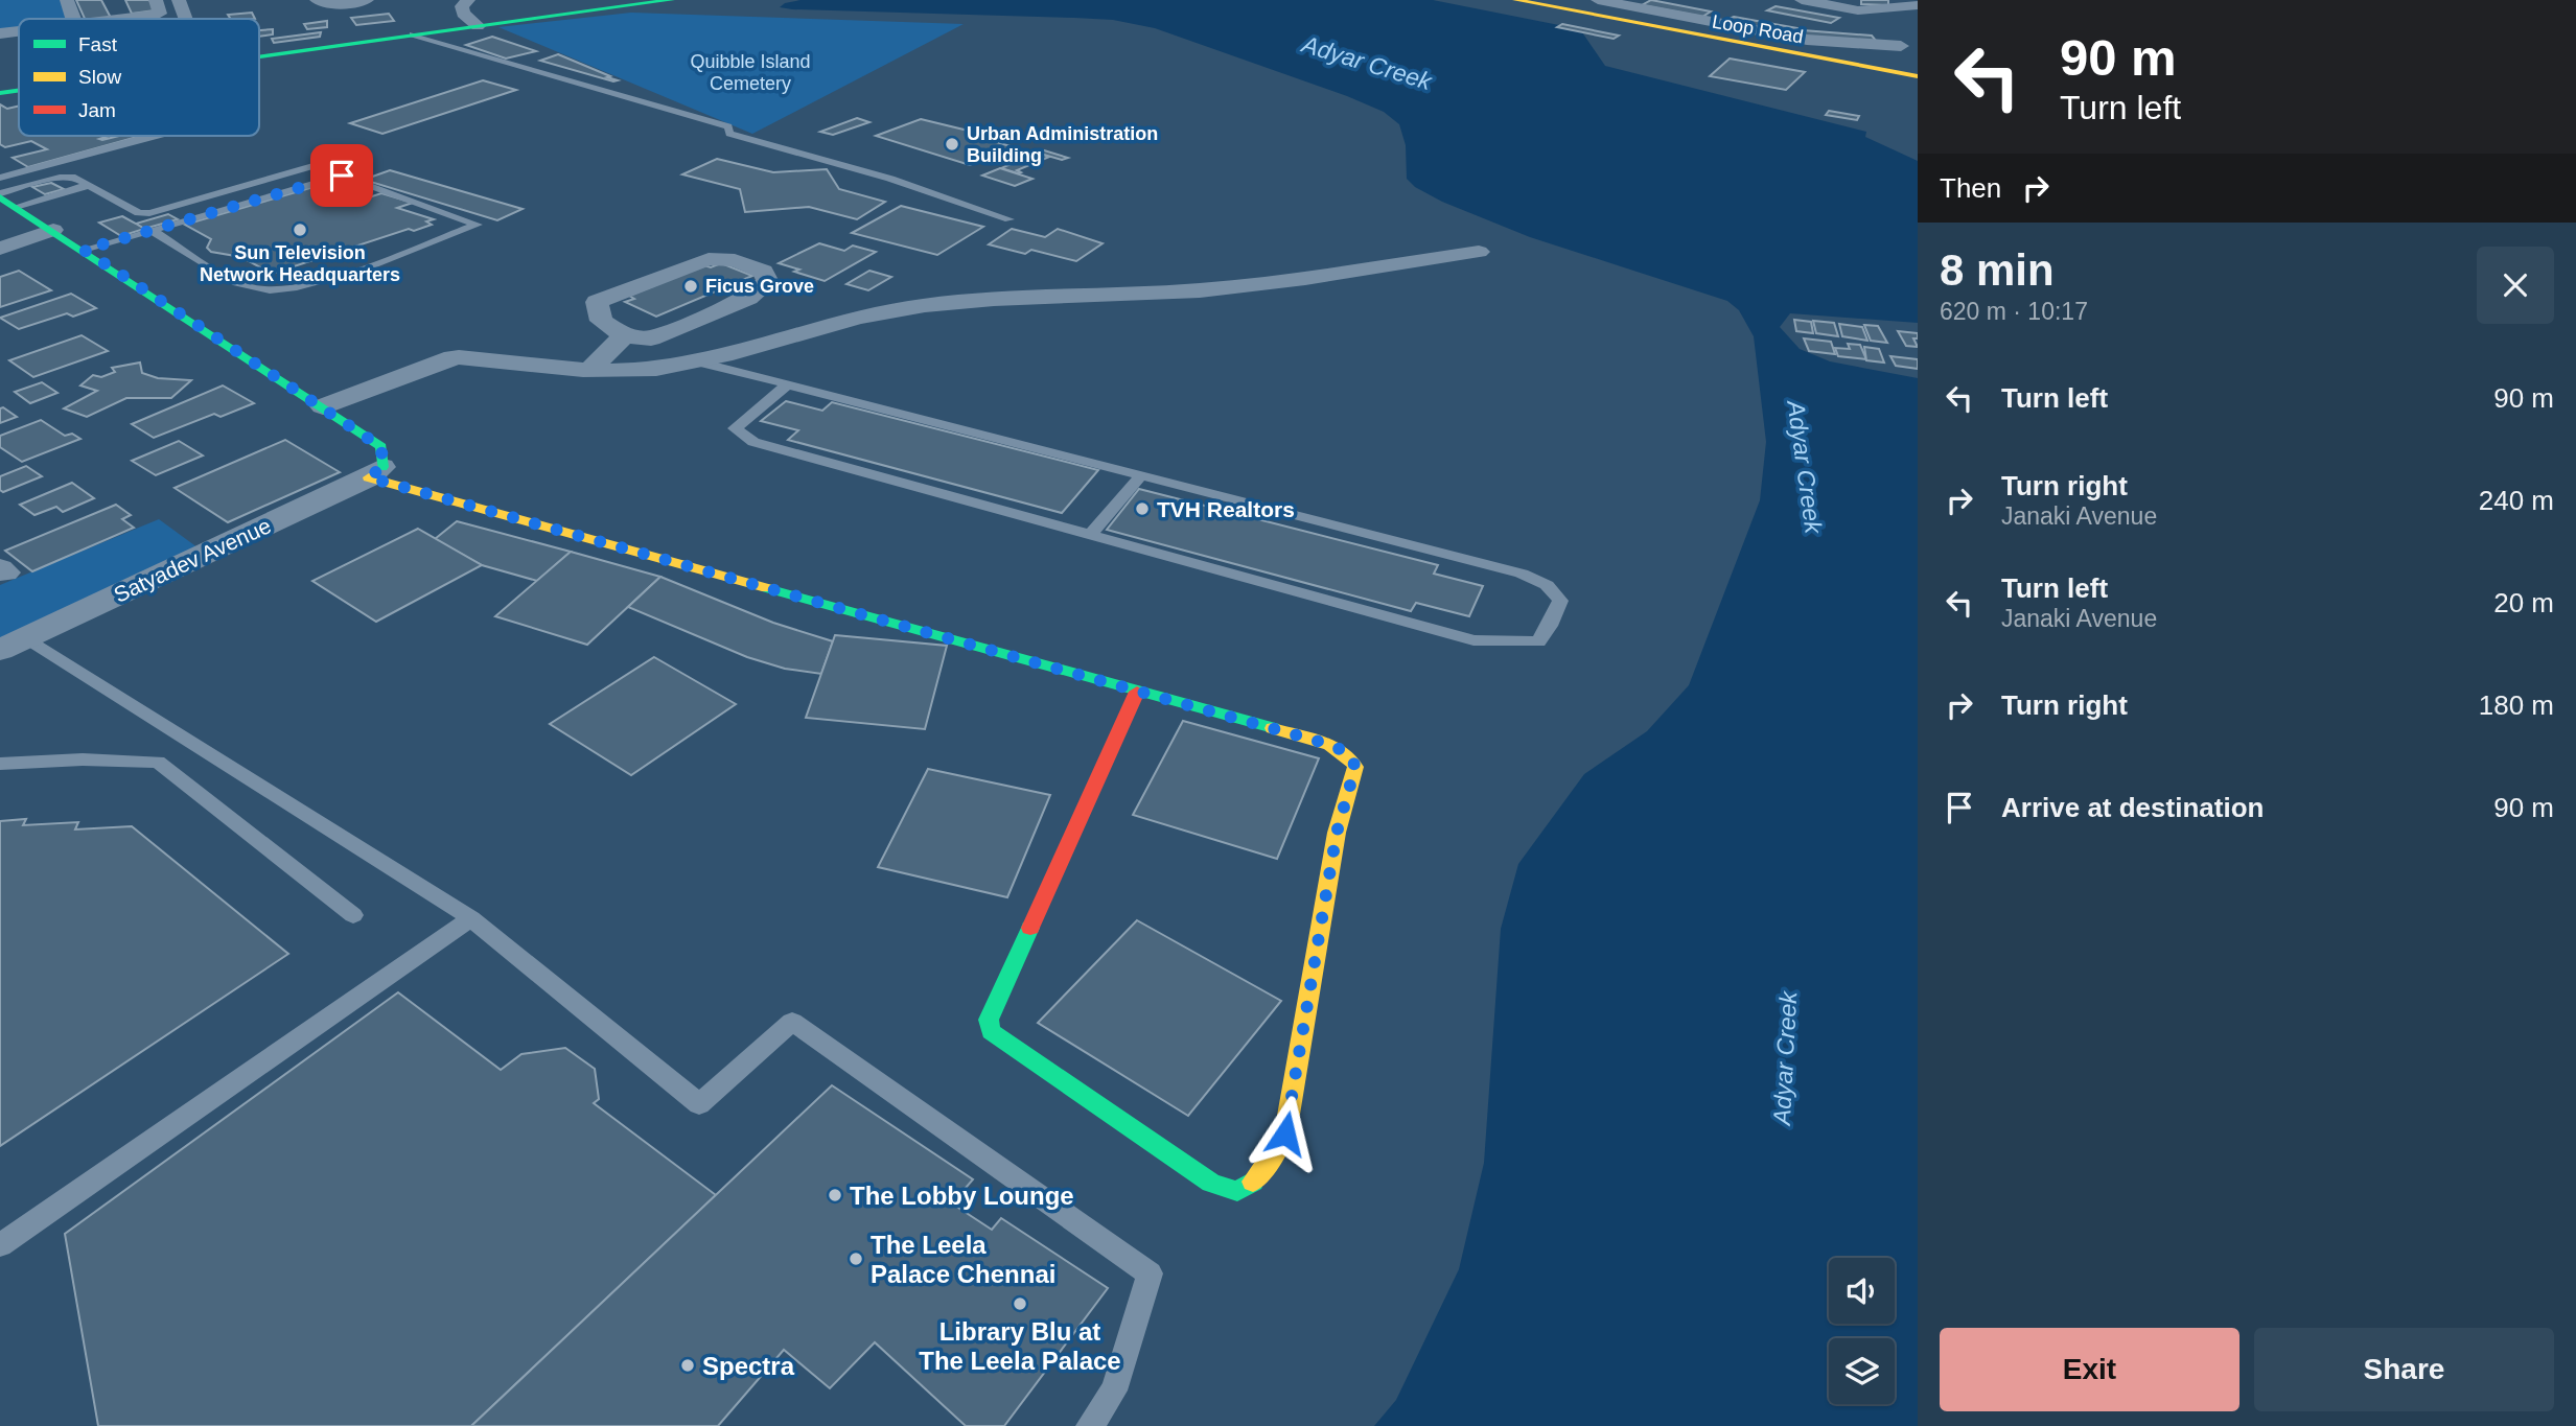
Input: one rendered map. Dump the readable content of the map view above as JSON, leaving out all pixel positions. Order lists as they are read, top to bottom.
{
  "streets": {
    "street": ["Loop Road", "Satyadev Avenue"]
  },
  "water": ["Adyar Creek"],
  "parks": ["Quibble Island Cemetery"],
  "places": [
    "Urban Administration Building",
    "Sun Television Network Headquarters",
    "Ficus Grove",
    "TVH Realtors",
    "The Lobby Lounge",
    "The Leela Palace Chennai",
    "Library Blu at The Leela Palace",
    "Spectra"
  ],
  "legend": ["Fast", "Slow", "Jam"],
  "page": {
    "turn": ["90 m", "Turn left"],
    "then": "Then",
    "heading": ["8 min", "620 m · 10:17"],
    "list": [
      {
        "name": "Turn left",
        "value": "90 m"
      },
      {
        "name": "Turn right",
        "note": "Janaki Avenue",
        "value": "240 m"
      },
      {
        "name": "Turn left",
        "note": "Janaki Avenue",
        "value": "20 m"
      },
      {
        "name": "Turn right",
        "value": "180 m"
      },
      {
        "name": "Arrive at destination",
        "value": "90 m"
      }
    ],
    "buttons": ["Exit", "Share"]
  }
}
